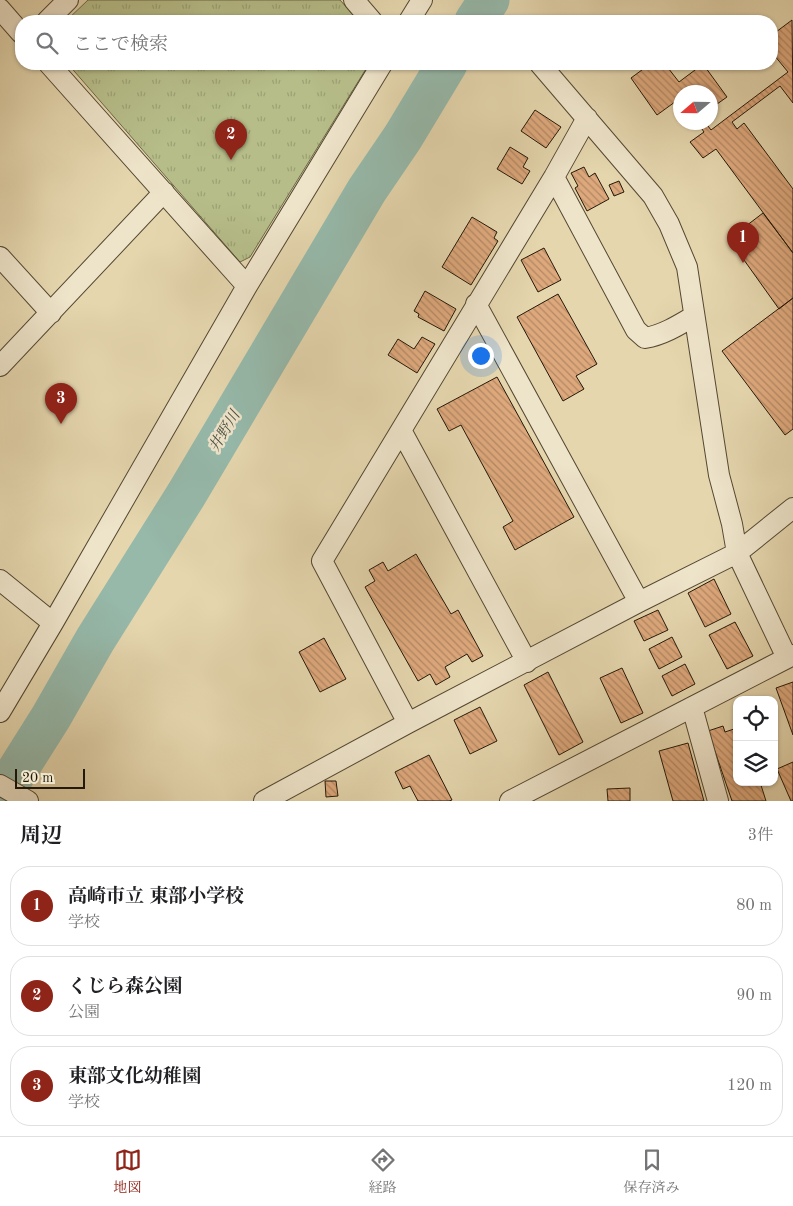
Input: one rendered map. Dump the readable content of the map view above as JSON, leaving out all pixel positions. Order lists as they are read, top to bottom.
{
  "water": ["井野川"],
  "scale_bar": "20 m",
  "north": "left",
  "page": {
    "search": "ここで検索",
    "pins": ["2", "1", "3"],
    "scale": "20 m",
    "heading": ["周辺", "3件"],
    "list": [
      {
        "mark": "1",
        "name": "高崎市立 東部小学校",
        "note": "学校",
        "value": "80 m"
      },
      {
        "mark": "2",
        "name": "くじら森公園",
        "note": "公園",
        "value": "90 m"
      },
      {
        "mark": "3",
        "name": "東部文化幼稚園",
        "note": "学校",
        "value": "120 m"
      }
    ],
    "nav": ["地図", "経路", "保存済み"]
  }
}
